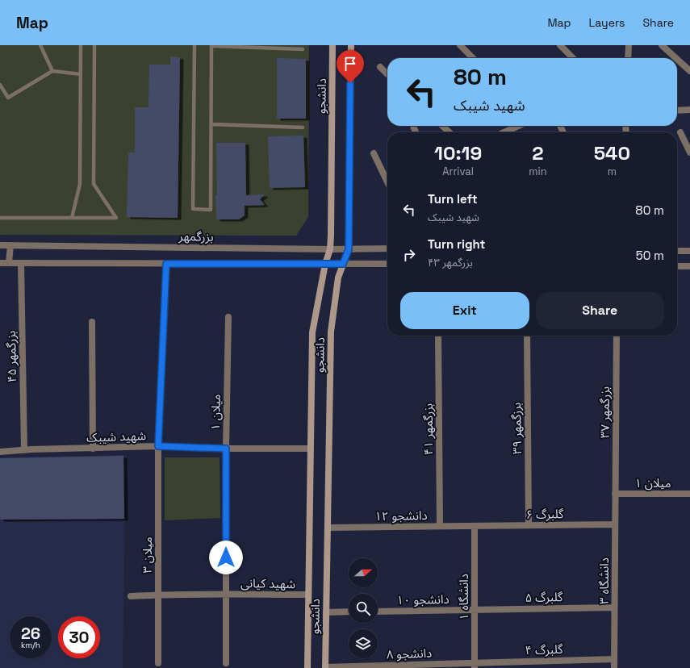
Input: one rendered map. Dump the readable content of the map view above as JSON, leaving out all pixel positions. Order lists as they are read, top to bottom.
{
  "streets": {
    "main road": ["دانشجو"],
    "street": [
      "بزرگمهر",
      "بزرگمهر ۴۵",
      "میلان ۱",
      "بزرگمهر ۳۷",
      "برزگمهر ۳۹",
      "بزرگمهر ۴۱",
      "شهید شیبک",
      "گلبرگ ۶",
      "دانشجو ۱۲",
      "میلان ۳",
      "دانشگاه ۳",
      "شهید کیانی",
      "دانشگاه ۱",
      "گلبرگ ۵",
      "دانشجو ۱۰",
      "گلبرگ ۴",
      "دانشجو ۸"
    ]
  },
  "crossings": [
    ["دانشجو", "بزرگمهر"],
    ["دانشجو", "شهید شیبک"],
    ["دانشجو", "دانشجو ۱۲"],
    ["دانشجو", "شهید کیانی"],
    ["دانشجو", "دانشجو ۸"],
    ["بزرگمهر ۴۵", "شهید شیبک"],
    ["میلان ۱", "بزرگمهر ۳۷"],
    ["میلان ۱", "شهید شیبک"],
    ["میلان ۱", "دانشگاه ۳"],
    ["میلان ۱", "شهید کیانی"],
    ["بزرگمهر ۳۷", "دانشگاه ۳"],
    ["برزگمهر ۳۹", "گلبرگ ۶"],
    ["بزرگمهر ۴۱", "دانشجو ۱۲"],
    ["شهید شیبک", "میلان ۳"],
    ["گلبرگ ۶", "دانشجو ۱۲"],
    ["گلبرگ ۶", "دانشگاه ۳"],
    ["گلبرگ ۶", "دانشگاه ۱"],
    ["دانشجو ۱۲", "دانشگاه ۱"],
    ["میلان ۳", "شهید کیانی"],
    ["دانشگاه ۳", "گلبرگ ۵"],
    ["دانشگاه ۳", "گلبرگ ۴"],
    ["دانشگاه ۱", "گلبرگ ۵"],
    ["دانشگاه ۱", "دانشجو ۱۰"],
    ["دانشگاه ۱", "گلبرگ ۴"],
    ["دانشگاه ۱", "دانشجو ۸"],
    ["گلبرگ ۵", "دانشجو ۱۰"],
    ["گلبرگ ۴", "دانشجو ۸"]
  ],
  "north": "right",
  "page": {
    "header": "Map",
    "nav": ["Map", "Layers", "Share"],
    "turn": ["80 m", "شهید شیبک"],
    "eta": [
      "10:19",
      "Arrival",
      "2",
      "min",
      "540",
      "m"
    ],
    "list": [
      {
        "name": "Turn left",
        "note": "شهید شیبک",
        "value": "80 m"
      },
      {
        "name": "Turn right",
        "note": "بزرگمهر ۴۳",
        "value": "50 m"
      }
    ],
    "buttons": ["Exit", "Share"],
    "speed": "26 km/h",
    "limit": "30"
  }
}
